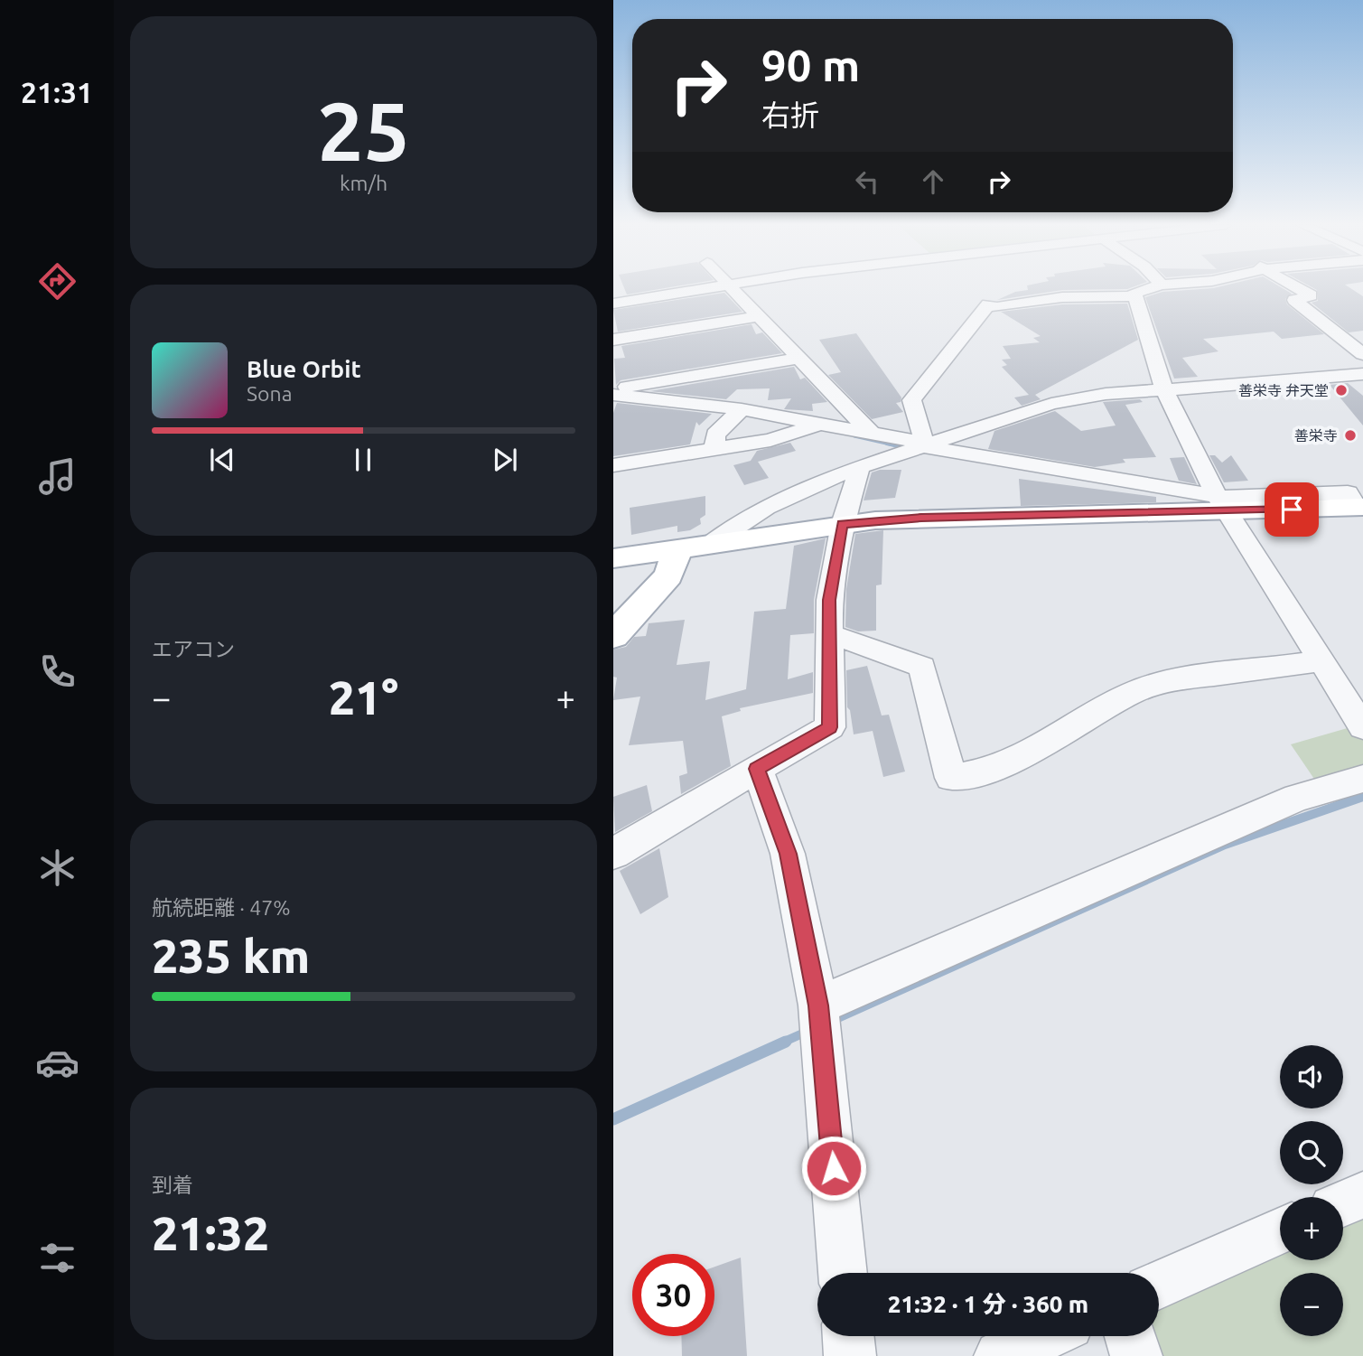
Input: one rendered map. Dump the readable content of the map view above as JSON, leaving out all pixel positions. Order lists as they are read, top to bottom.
{
  "places": ["善栄寺 弁天堂", "善栄寺"],
  "page": {
    "tabs": "21:31",
    "tile": [
      ["25", "km/h"],
      "エアコン",
      ["航続距離 · 47%", "235 km"],
      ["到着", "21:32"]
    ],
    "turn": ["90 m", "右折"],
    "song": ["Blue Orbit", "Sona"],
    "heat": ["−", "21°", "+"],
    "map_buttons": ["+", "−"],
    "limit": "30",
    "trip": "21:32 · 1 分 · 360 m"
  }
}
